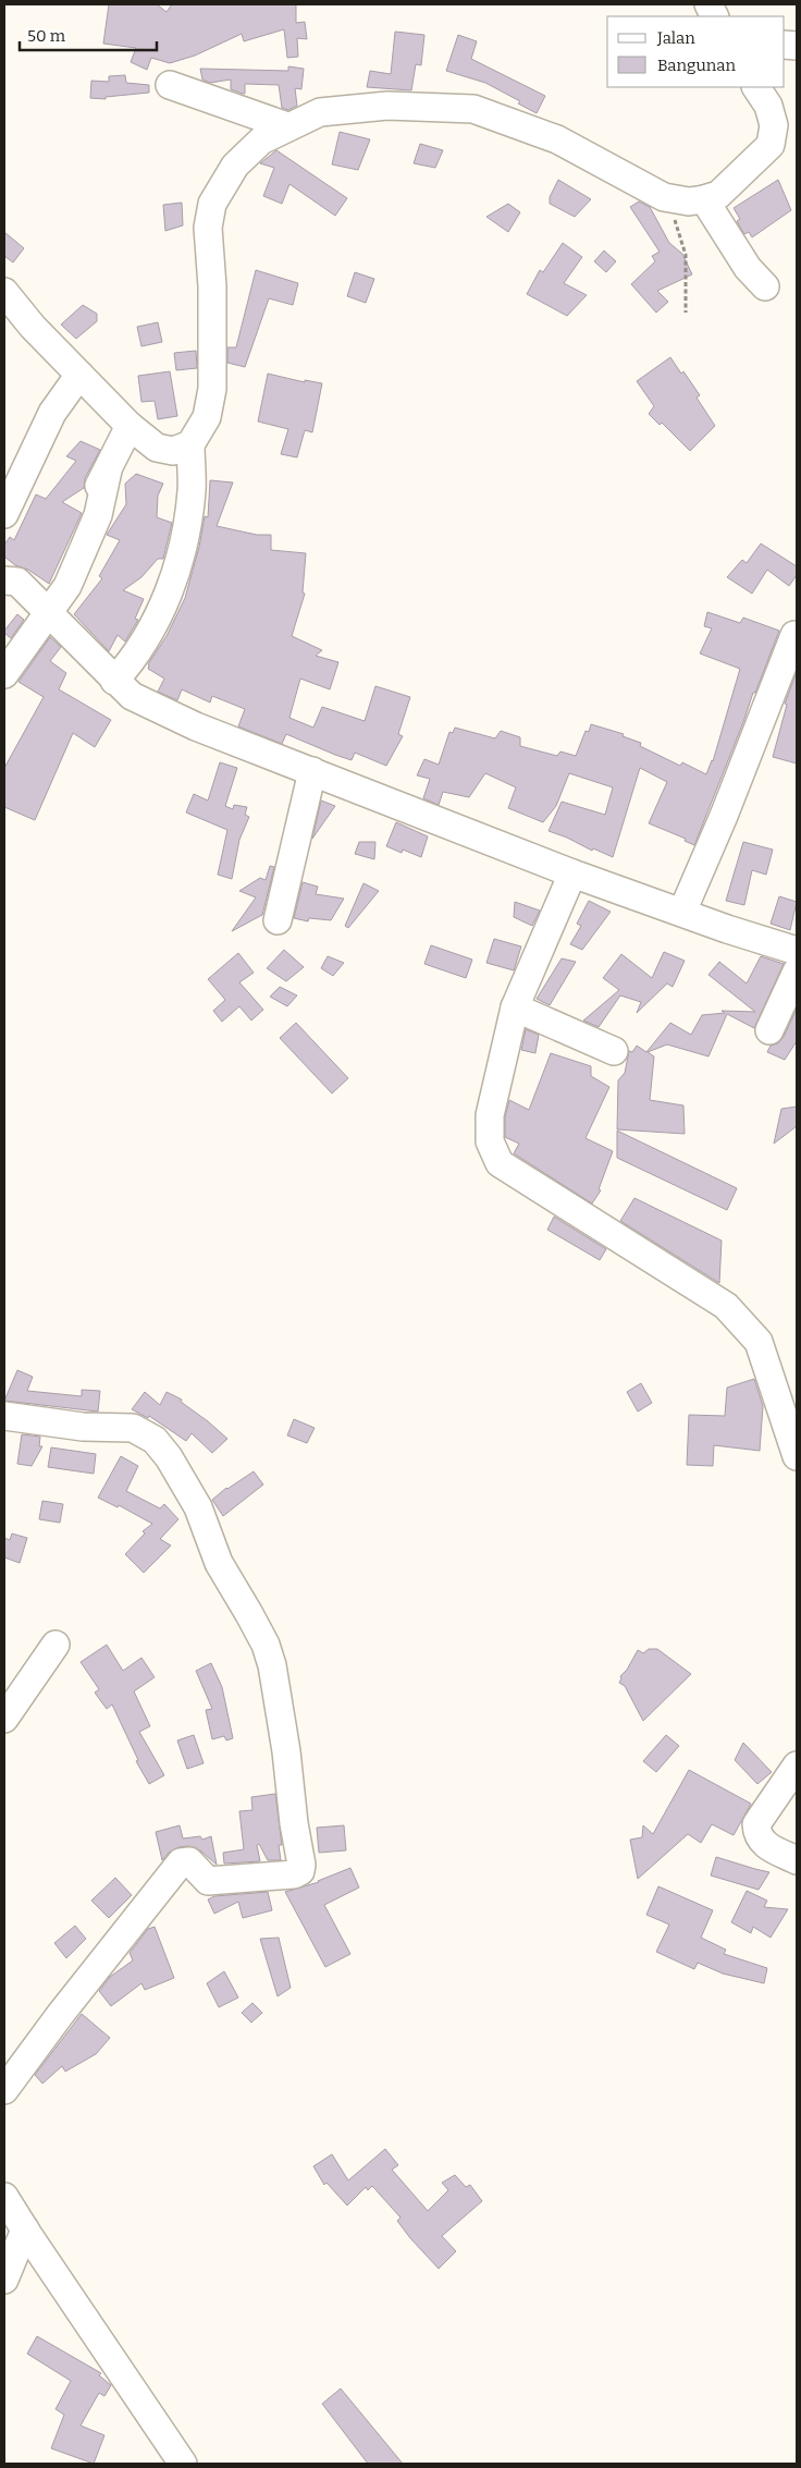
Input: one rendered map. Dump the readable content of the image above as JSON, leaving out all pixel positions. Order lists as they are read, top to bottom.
{
  "legend": ["Jalan", "Bangunan"],
  "scale_bar": "50 m"
}
